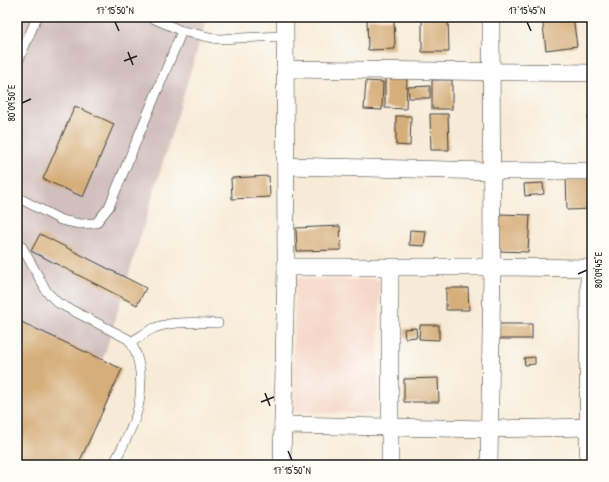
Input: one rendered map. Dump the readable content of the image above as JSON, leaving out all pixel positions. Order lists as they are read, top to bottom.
{
  "coordinates": [
    "17°15'50\"N",
    "17°15'45\"N",
    "80°09'50\"E",
    "80°09'45\"E"
  ]
}
